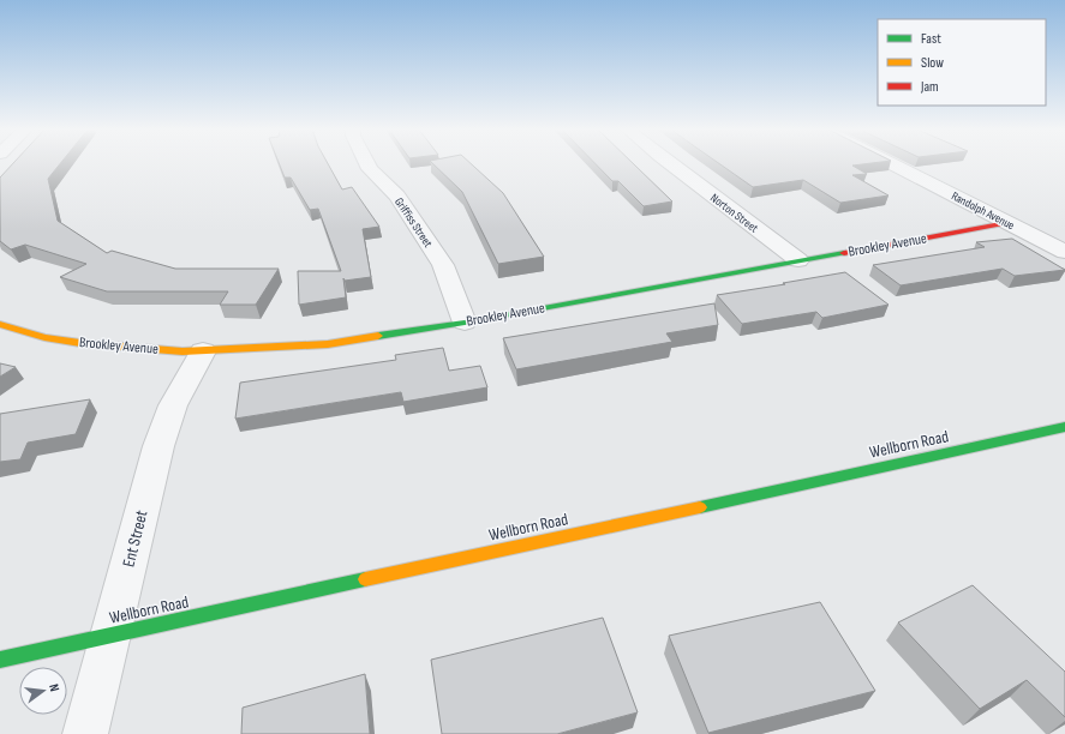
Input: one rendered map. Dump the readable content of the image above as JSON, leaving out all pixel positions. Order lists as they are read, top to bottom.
{
  "streets": {
    "street": [
      "Randolph Avenue",
      "Norton Street",
      "Griffiss Street",
      "Brookley Avenue",
      "Wellborn Road",
      "Ent Street"
    ]
  },
  "crossings": [
    ["Randolph Avenue", "Brookley Avenue"],
    ["Norton Street", "Brookley Avenue"],
    ["Griffiss Street", "Brookley Avenue"],
    ["Brookley Avenue", "Ent Street"],
    ["Wellborn Road", "Ent Street"]
  ],
  "legend": ["Fast", "Slow", "Jam"],
  "north": "right"
}
